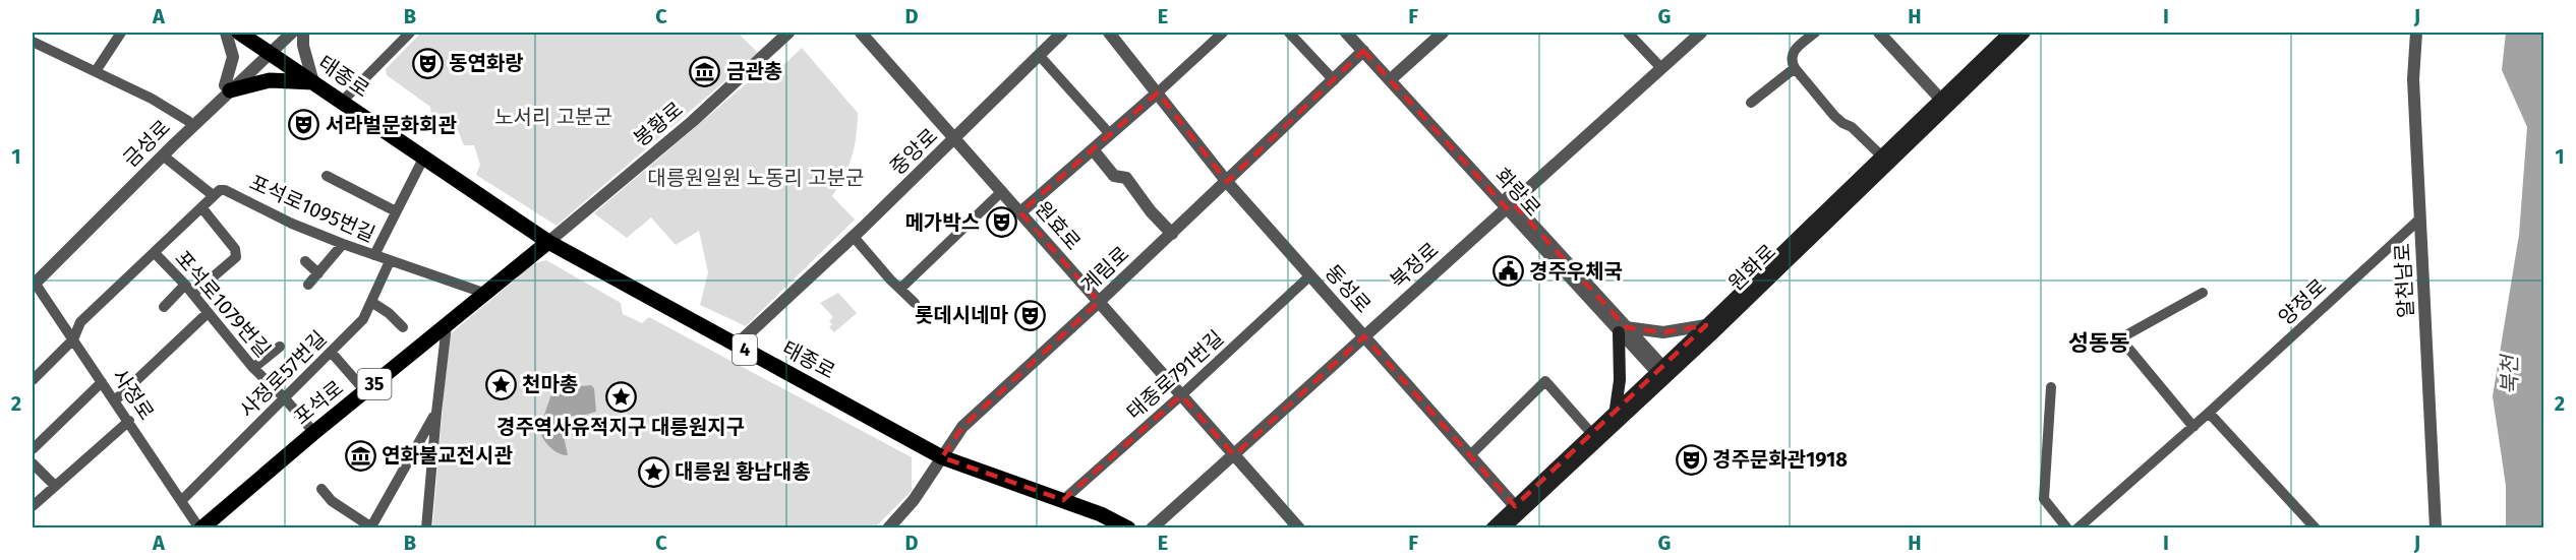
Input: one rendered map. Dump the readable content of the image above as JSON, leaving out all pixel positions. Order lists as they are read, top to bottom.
{
  "streets": {
    "main road": [
      "태종로",
      "원화로",
      "4",
      "35",
      "포석로"
    ],
    "street": [
      "봉황로",
      "금성로",
      "중앙로",
      "화랑로",
      "포석로1095번길",
      "원효로",
      "북정로",
      "계림로",
      "알천남로",
      "동성로",
      "양정로",
      "포석로1079번길",
      "사정로57번길",
      "태종로791번길",
      "사정로"
    ]
  },
  "crossings": [
    ["태종로", "봉황로"],
    ["태종로", "금성로"],
    ["태종로", "중앙로"],
    ["태종로", "계림로"],
    ["태종로", "태종로791번길"],
    ["태종로", "포석로"],
    ["봉황로", "포석로"],
    ["금성로", "사정로"],
    ["중앙로", "원효로"],
    ["화랑로", "북정로"],
    ["화랑로", "원화로"],
    ["화랑로", "계림로"],
    ["포석로1095번길", "사정로57번길"],
    ["포석로1095번길", "포석로"],
    ["원효로", "북정로"],
    ["원효로", "계림로"],
    ["원효로", "태종로791번길"],
    ["북정로", "동성로"],
    ["원화로", "동성로"],
    ["계림로", "동성로"],
    ["알천남로", "양정로"],
    ["동성로", "태종로791번길"],
    ["포석로1079번길", "사정로57번길"],
    ["포석로1079번길", "포석로"],
    ["사정로57번길", "사정로"],
    ["사정로", "포석로"]
  ],
  "districts": ["성동동"],
  "water": ["북천"],
  "parks": ["노서리 고분군", "대릉원일원 노동리 고분군"],
  "places": {
    "theatre": [
      "동연화랑",
      "서라벌문화회관",
      "메가박스",
      "롯데시네마",
      "경주문화관1918"
    ],
    "museum": ["금관총", "연화불교전시관"],
    "public building": ["경주우체국"],
    "place": ["천마총", "경주역사유적지구 대릉원지구", "대릉원 황남대총"]
  },
  "grid": {
    "columns": [
      "A",
      "B",
      "C",
      "D",
      "E",
      "F",
      "G",
      "H",
      "I",
      "J"
    ],
    "rows": ["1", "2"]
  }
}
